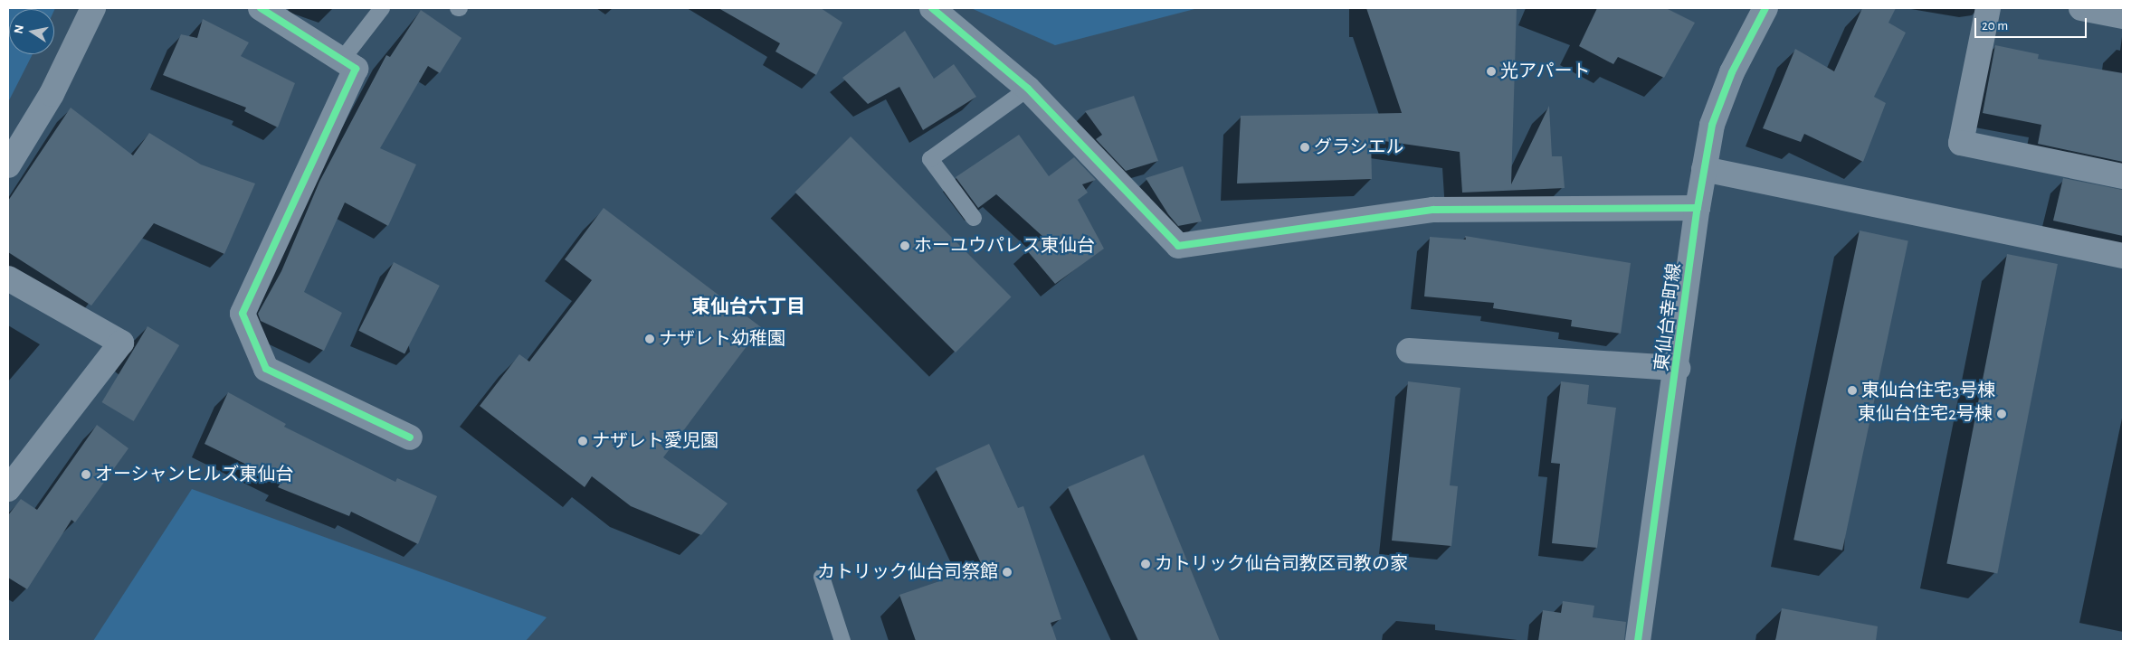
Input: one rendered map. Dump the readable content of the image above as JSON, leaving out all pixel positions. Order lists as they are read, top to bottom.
{
  "streets": {
    "street": ["東仙台幸町線"]
  },
  "districts": ["東仙台六丁目"],
  "places": [
    "光アパート",
    "グラシエル",
    "ホーユウパレス東仙台",
    "ナザレト幼稚園",
    "東仙台住宅3号棟",
    "東仙台住宅2号棟",
    "ナザレト愛児園",
    "オーシャンヒルズ東仙台",
    "カトリック仙台司教区司教の家",
    "カトリック仙台司祭館"
  ],
  "scale_bar": "20 m",
  "north": "left"
}
